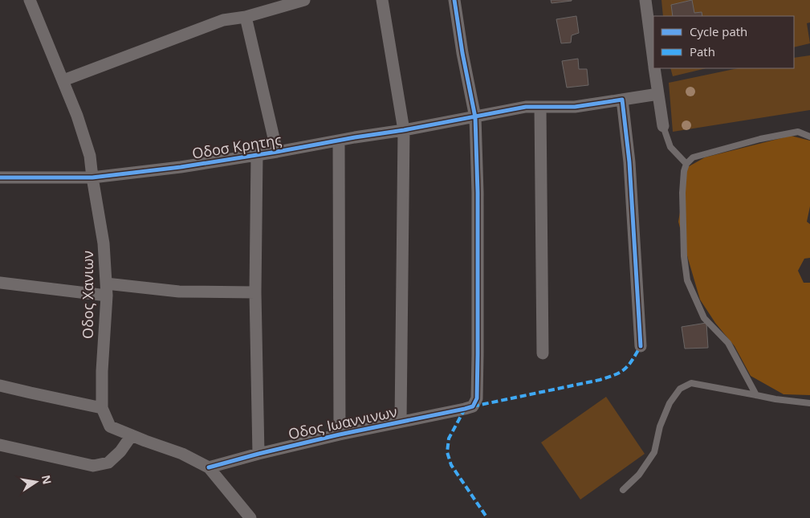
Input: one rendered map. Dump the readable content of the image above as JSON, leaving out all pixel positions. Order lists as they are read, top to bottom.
{
  "streets": {
    "street": ["Οδοσ Κρητης", "Οδος Χανιων", "Οδος Ιωαννινων"]
  },
  "crossings": [
    ["Οδοσ Κρητης", "Οδος Χανιων"],
    ["Οδοσ Κρητης", "Οδος Ιωαννινων"],
    ["Οδος Χανιων", "Οδος Ιωαννινων"]
  ],
  "legend": ["Cycle path", "Path"],
  "north": "right"
}
